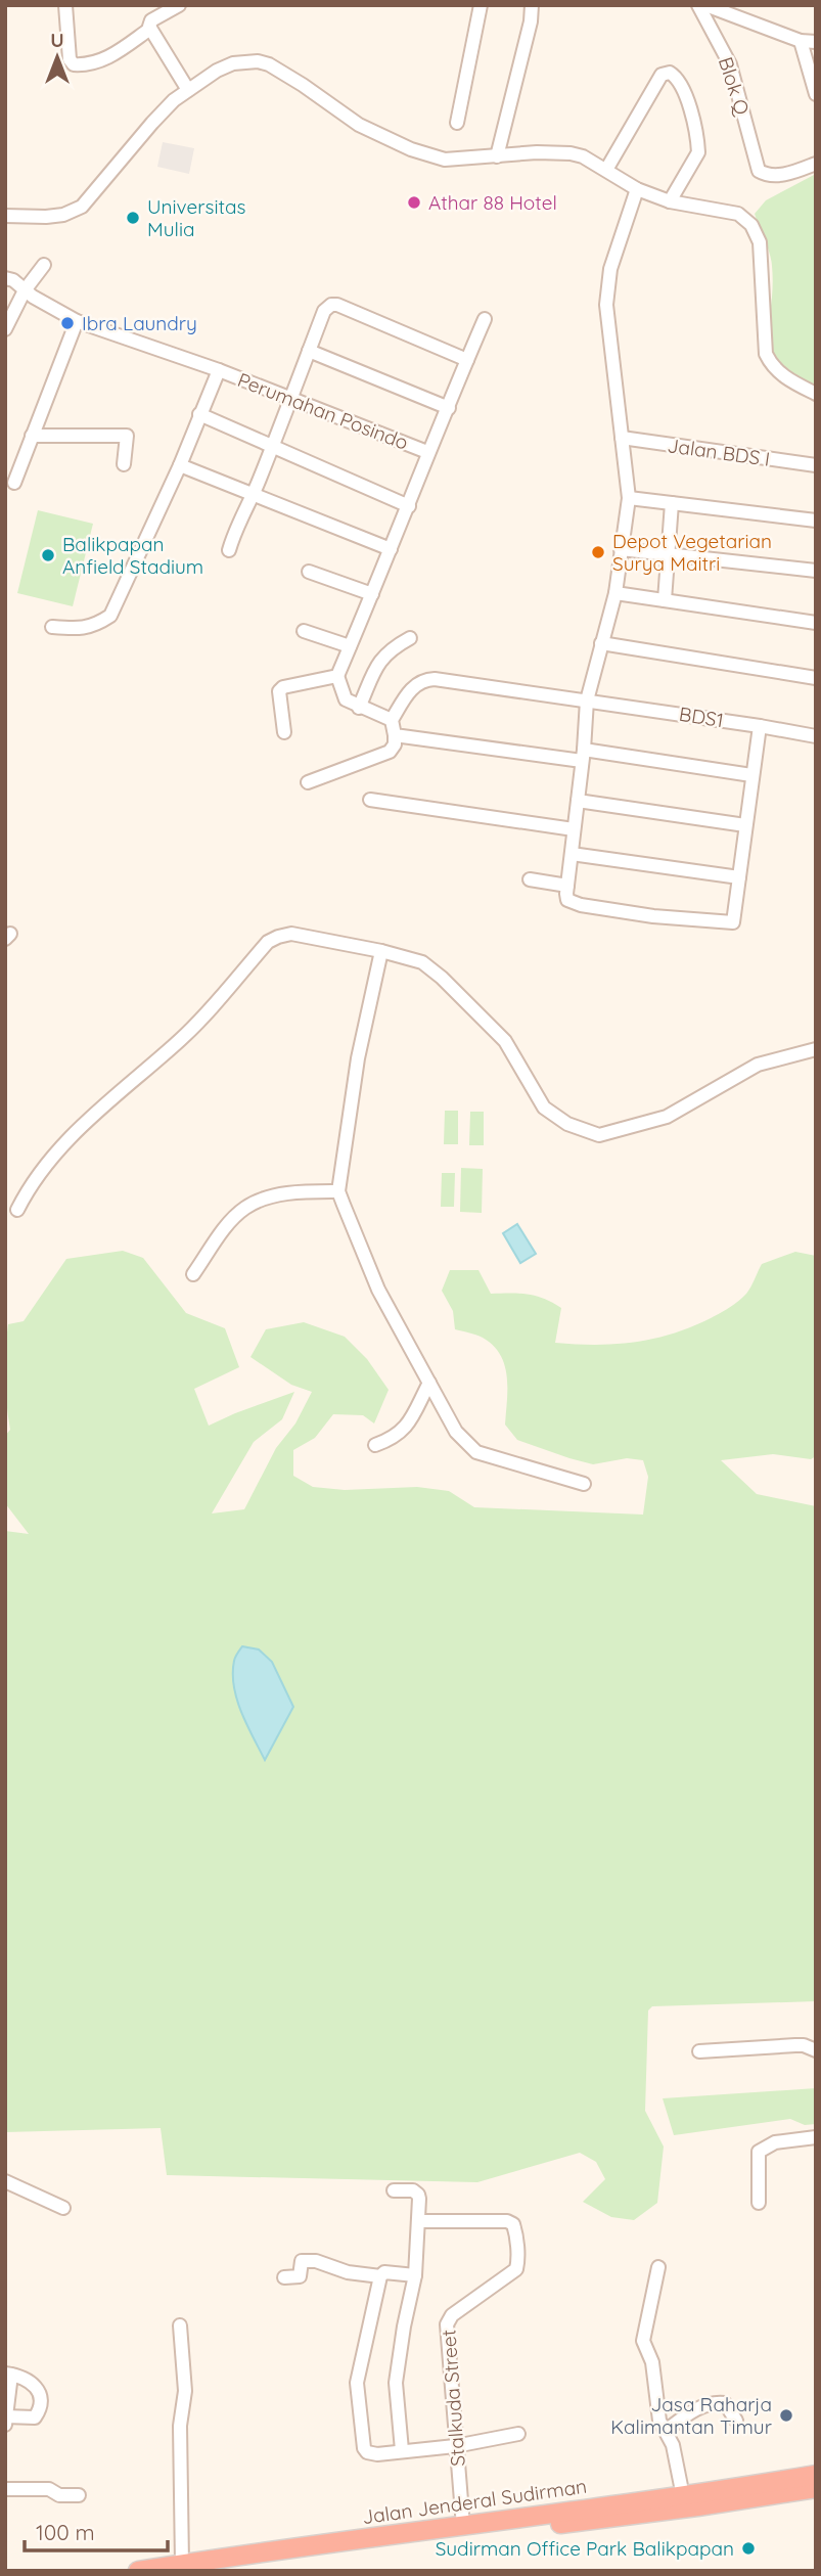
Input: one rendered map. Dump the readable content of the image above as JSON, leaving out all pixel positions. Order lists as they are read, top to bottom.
{
  "streets": {
    "highway": ["Jalan Jenderal Sudirman"],
    "street": [
      "Blok Q",
      "Perumahan Posindo",
      "Jalan BDS I",
      "BDS1",
      "Stalkuda Street"
    ]
  },
  "crossings": [
    ["Stalkuda Street", "Jalan Jenderal Sudirman"]
  ],
  "places": [
    "Athar 88 Hotel",
    "Universitas Mulia",
    "Ibra Laundry",
    "Depot Vegetarian Surya Maitri",
    "Balikpapan Anfield Stadium",
    "Jasa Raharja Kalimantan Timur",
    "Sudirman Office Park Balikpapan"
  ],
  "scale_bar": "100 m",
  "north": "top"
}
